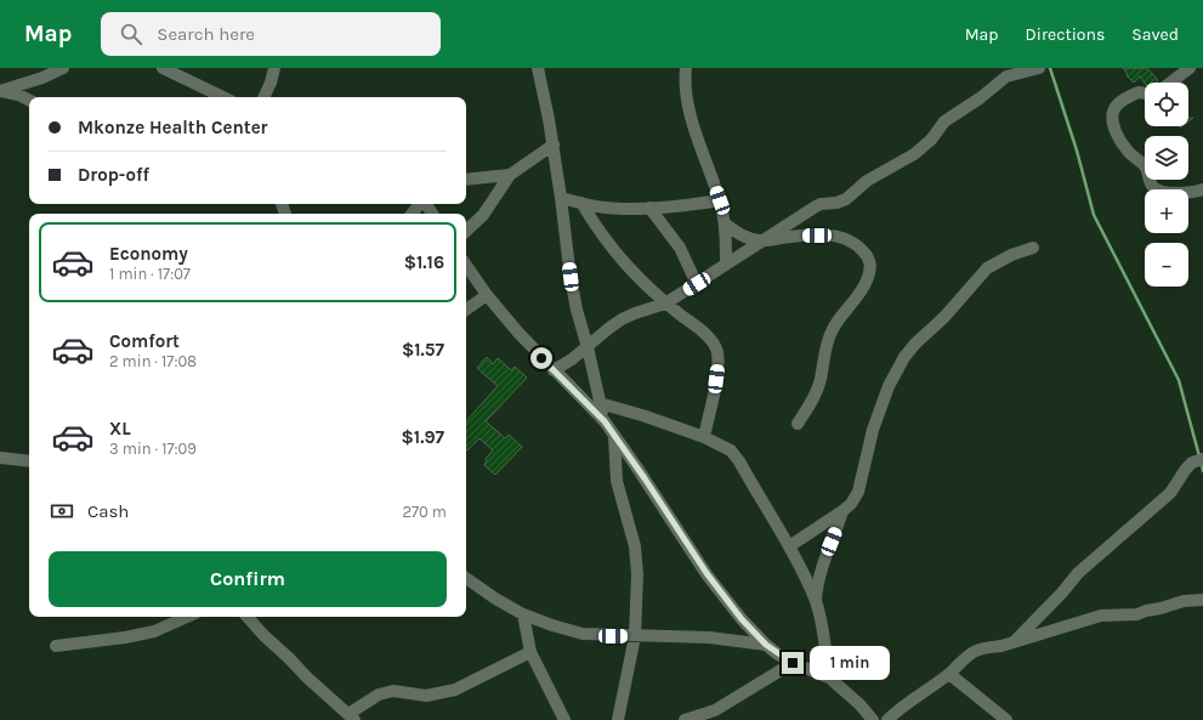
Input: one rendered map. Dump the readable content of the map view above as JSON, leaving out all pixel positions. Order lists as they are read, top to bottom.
{
  "page": {
    "header": "Map",
    "search": "Search here",
    "nav": ["Map", "Directions", "Saved"],
    "map_buttons": ["+", "−"],
    "banner": ["Mkonze Health Center", "Drop-off"],
    "list": [
      {
        "name": "Economy",
        "note": "1 min · 17:07",
        "value": "$1.16"
      },
      {
        "name": "Comfort",
        "note": "2 min · 17:08",
        "value": "$1.57"
      },
      {
        "name": "XL",
        "note": "3 min · 17:09",
        "value": "$1.97"
      }
    ],
    "pay": ["Cash", "270 m"],
    "buttons": "Confirm",
    "bubble": "1 min"
  }
}
